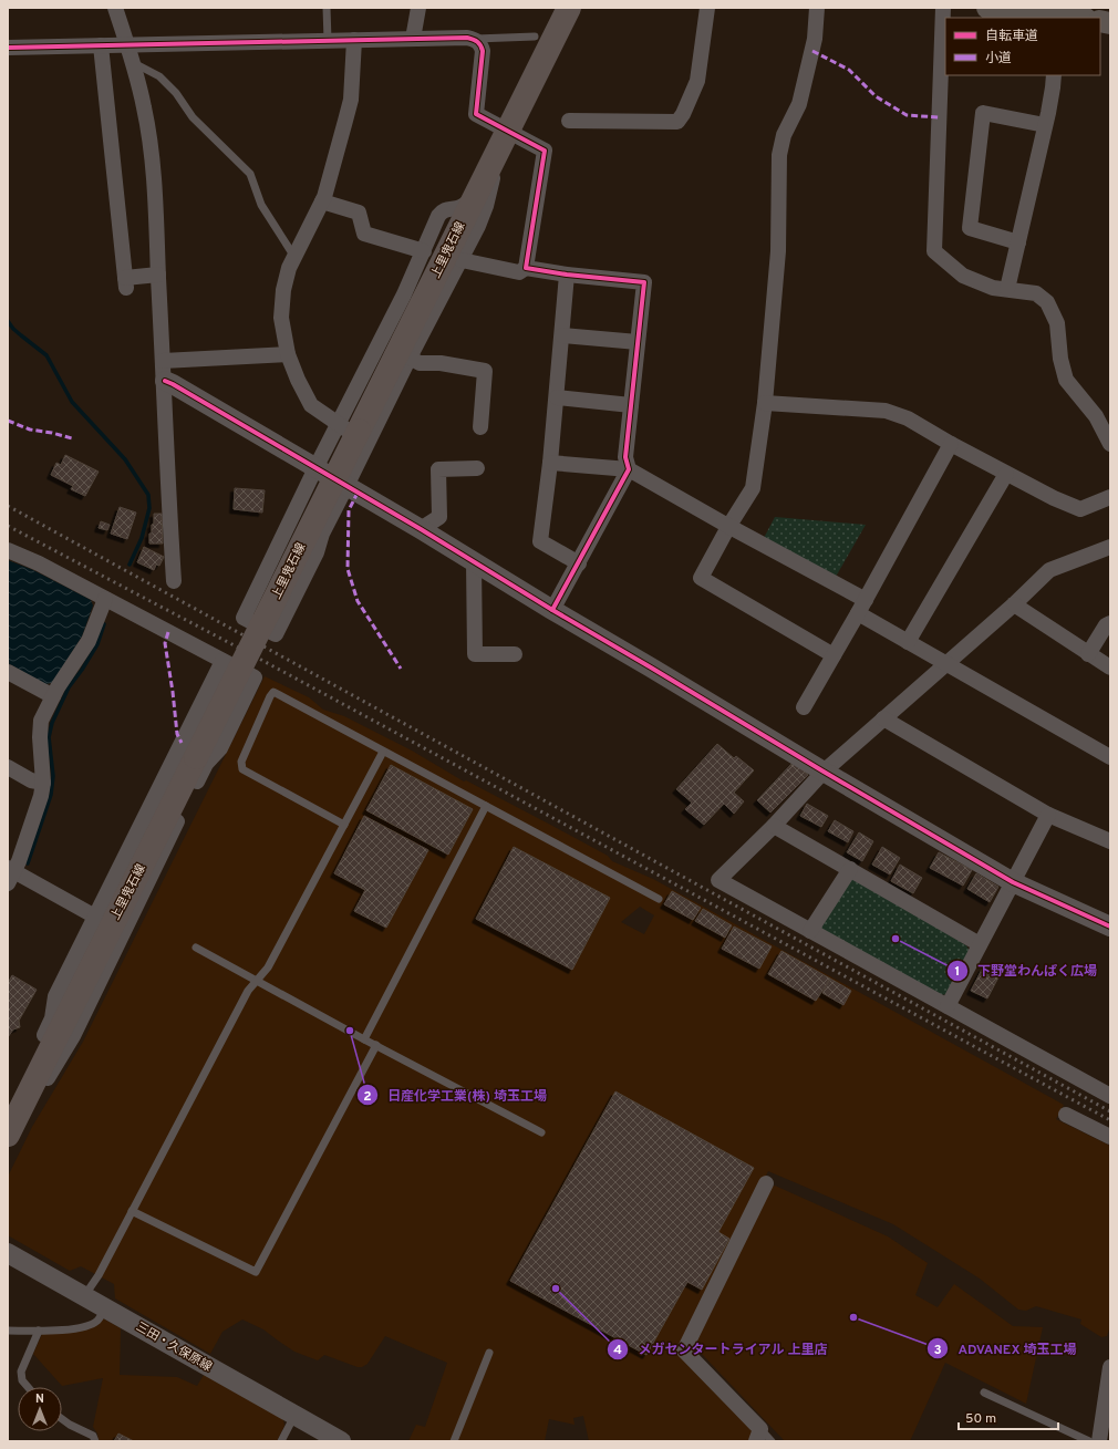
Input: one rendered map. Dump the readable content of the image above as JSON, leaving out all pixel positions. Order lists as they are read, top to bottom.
{
  "streets": {
    "main road": ["上里鬼石線"],
    "street": ["三田・久保原線"]
  },
  "places": [
    "下野堂わんぱく広場",
    "日産化学工業(株) 埼玉工場",
    "メガセンタートライアル 上里店",
    "ADVANEX 埼玉工場"
  ],
  "legend": ["自転車道", "小道"],
  "scale_bar": "50 m",
  "north": "top"
}
